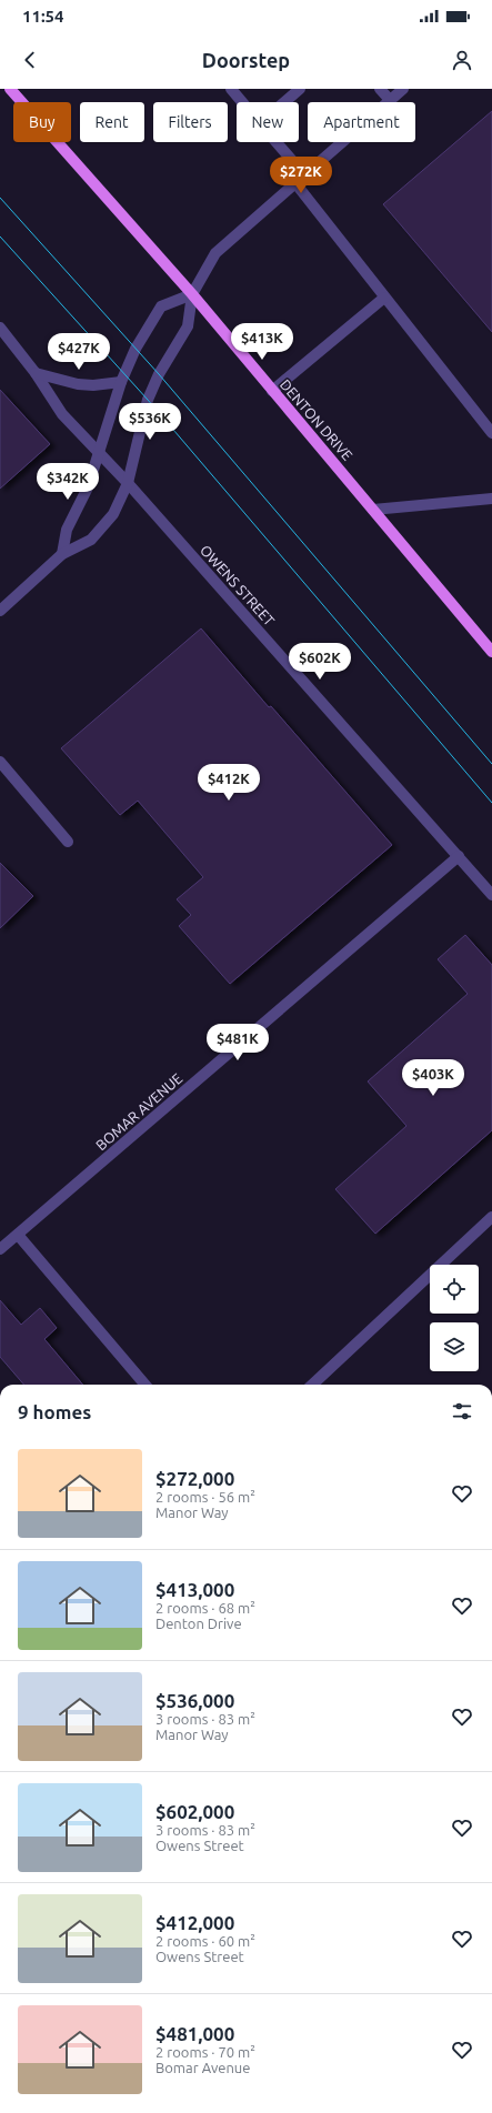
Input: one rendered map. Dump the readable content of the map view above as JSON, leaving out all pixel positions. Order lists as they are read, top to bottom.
{
  "streets": {
    "main road": ["DENTON DRIVE"],
    "street": ["OWENS STREET", "BOMAR AVENUE"]
  },
  "crossings": [
    ["OWENS STREET", "BOMAR AVENUE"]
  ],
  "page": {
    "status": "11:54",
    "header": "Doorstep",
    "chip": [
      "Buy",
      "Rent",
      "Filters",
      "New",
      "Apartment"
    ],
    "price": [
      "$272K",
      "$413K",
      "$427K",
      "$536K",
      "$342K",
      "$602K",
      "$412K",
      "$481K",
      "$403K"
    ],
    "heading": "9 homes",
    "list": [
      {
        "name": "$272,000",
        "note": "2 rooms · 56 m² · Manor Way"
      },
      {
        "name": "$413,000",
        "note": "2 rooms · 68 m² · Denton Drive"
      },
      {
        "name": "$536,000",
        "note": "3 rooms · 83 m² · Manor Way"
      },
      {
        "name": "$602,000",
        "note": "3 rooms · 83 m² · Owens Street"
      },
      {
        "name": "$412,000",
        "note": "2 rooms · 60 m² · Owens Street"
      },
      {
        "name": "$481,000",
        "note": "2 rooms · 70 m² · Bomar Avenue"
      }
    ]
  }
}
